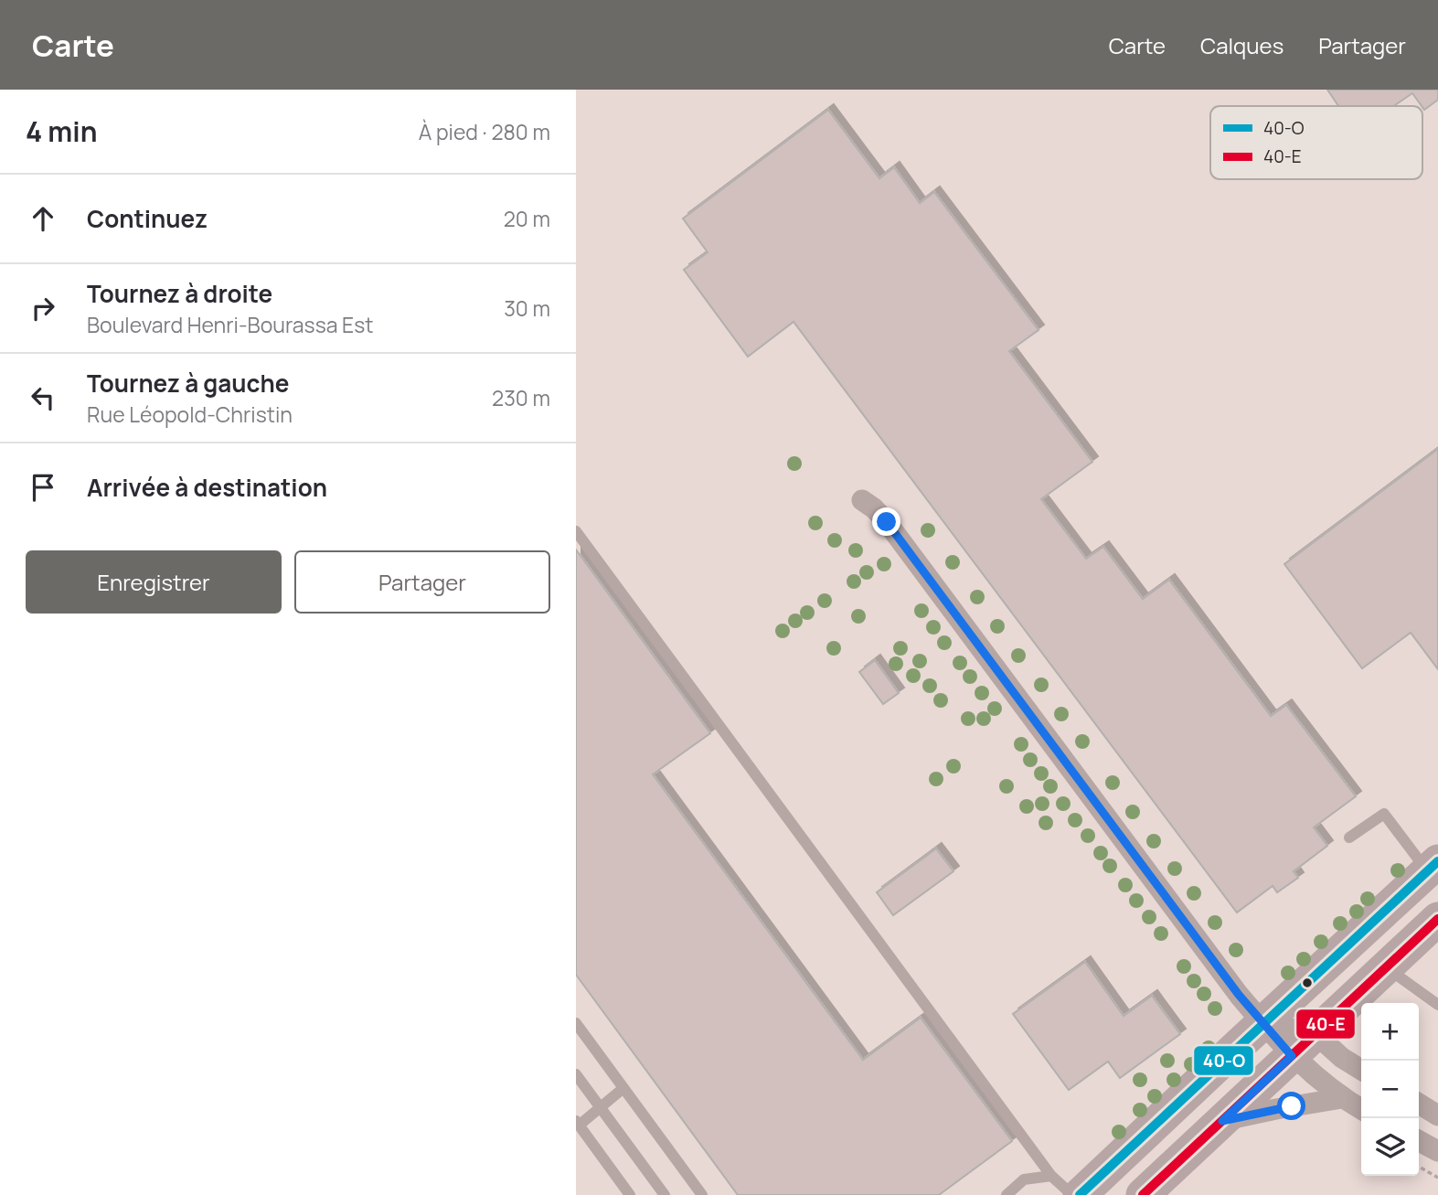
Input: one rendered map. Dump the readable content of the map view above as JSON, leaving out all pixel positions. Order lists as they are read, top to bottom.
{
  "lines": ["transit line 40-O", "transit line 40-E"],
  "legend": ["40-O", "40-E"],
  "page": {
    "header": "Carte",
    "nav": ["Carte", "Calques", "Partager"],
    "heading": ["4 min", "À pied · 280 m"],
    "list": [
      ["Continuez", "20 m"],
      ["Tournez à droite", "Boulevard Henri-Bourassa Est", "30 m"],
      ["Tournez à gauche", "Rue Léopold-Christin", "230 m"],
      "Arrivée à destination"
    ],
    "buttons": ["Enregistrer", "Partager"],
    "map_buttons": ["+", "−"]
  }
}
